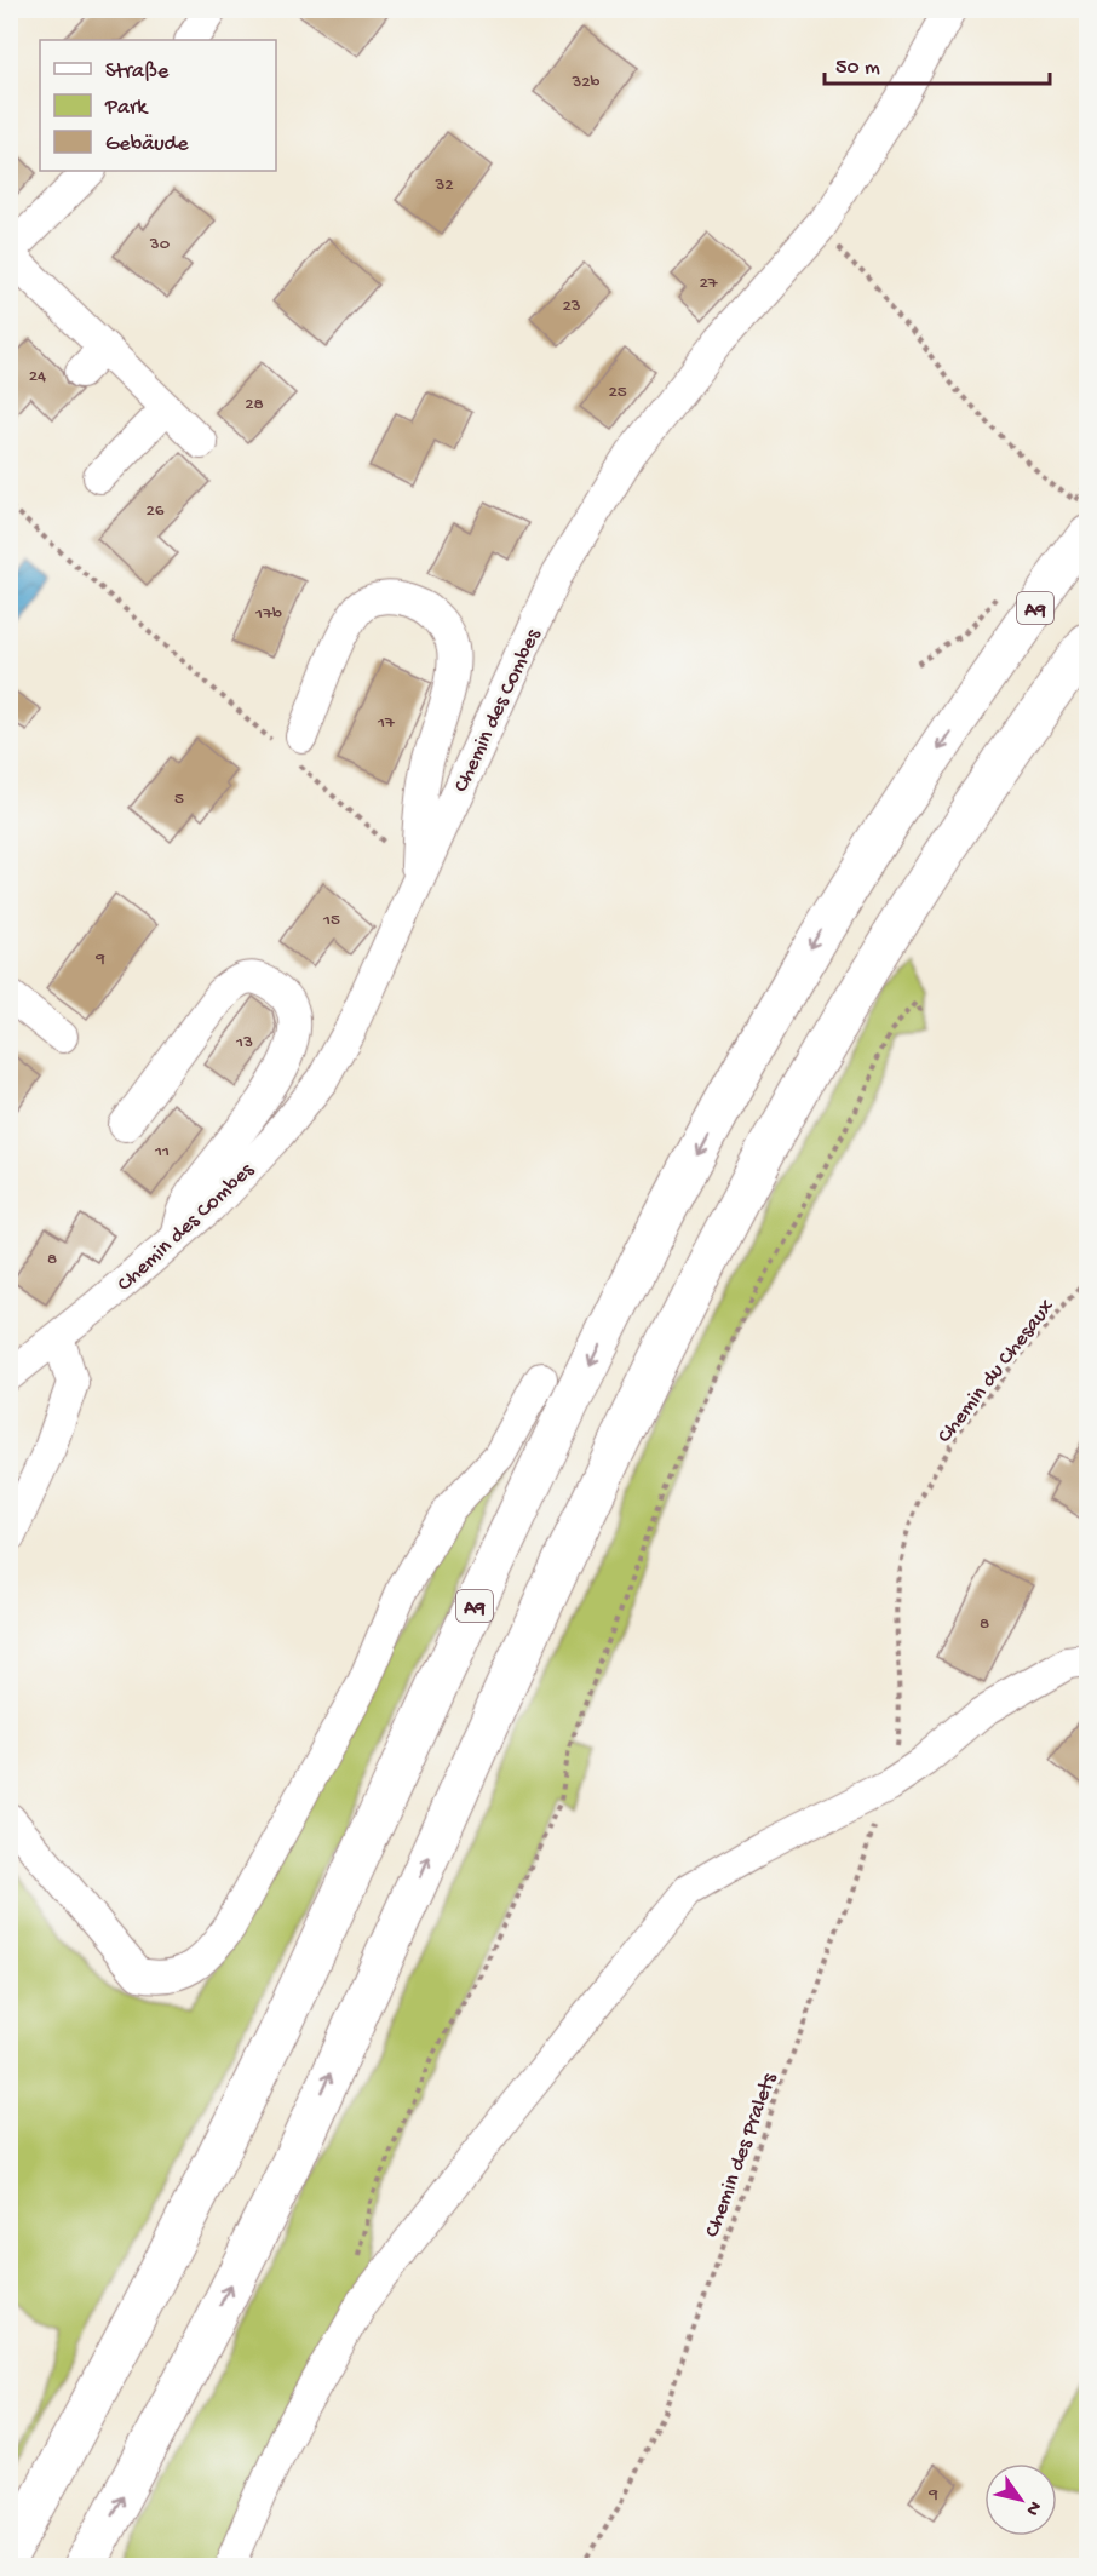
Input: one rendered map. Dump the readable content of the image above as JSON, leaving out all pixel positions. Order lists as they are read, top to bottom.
{
  "streets": {
    "highway": ["A9"],
    "street": ["Chemin des Combes"],
    "path": ["Chemin du Chesaux", "Chemin des Pralets"]
  },
  "crossings": [
    ["Chemin du Chesaux", "Chemin des Pralets"]
  ],
  "house_numbers": [
    "32b",
    "32",
    "30",
    "27",
    "23",
    "24",
    "25",
    "28",
    "26",
    "17b",
    "17",
    "5",
    "15",
    "9",
    "13",
    "11",
    "8",
    "8",
    "9"
  ],
  "legend": ["Straße", "Park", "Gebäude"],
  "scale_bar": "50 m",
  "north": "bottom right"
}
